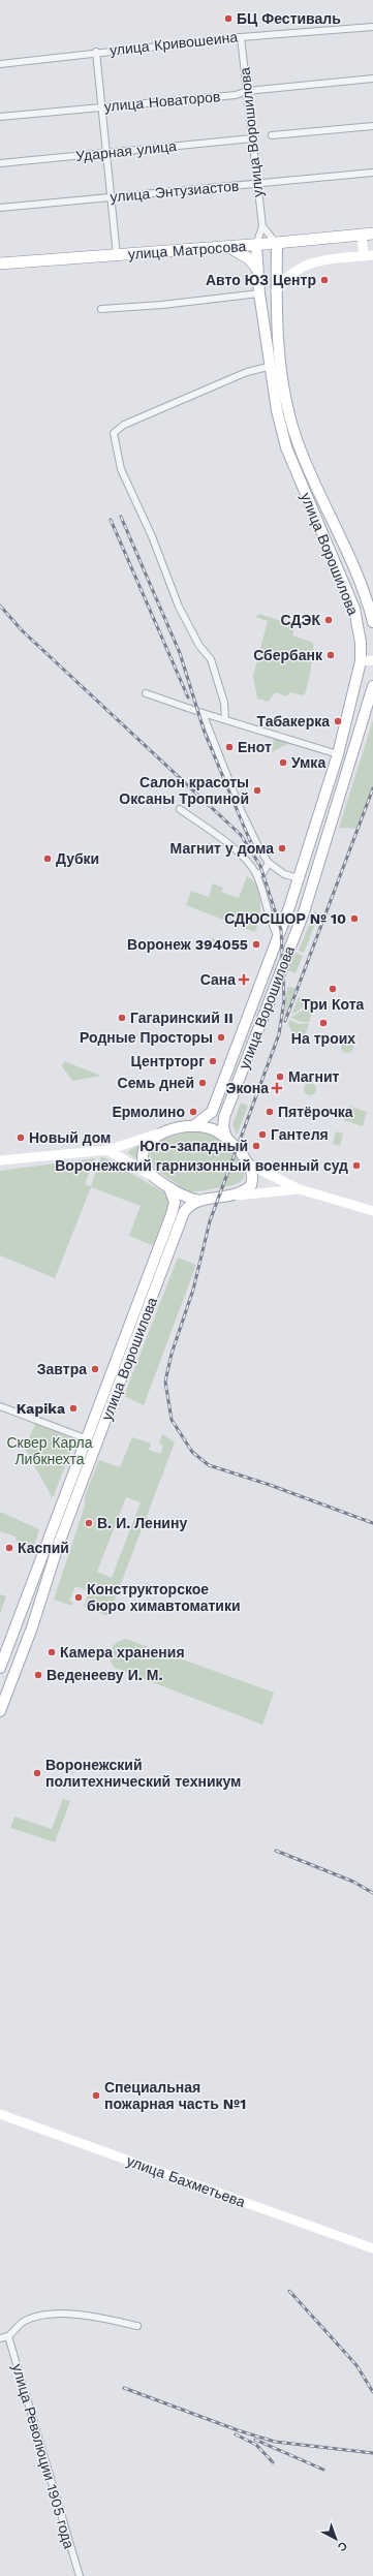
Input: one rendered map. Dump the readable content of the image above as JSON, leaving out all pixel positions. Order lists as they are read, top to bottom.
{
  "streets": {
    "highway": ["улица Матросова"],
    "main road": ["улица Ворошилова"],
    "street": [
      "улица Кривошеина",
      "улица Новаторов",
      "Ударная улица",
      "улица Энтузиастов",
      "улица Бахметьева",
      "улица Революции 1905 года"
    ]
  },
  "crossings": [
    ["улица Кривошеина", "улица Ворошилова"],
    ["улица Новаторов", "улица Ворошилова"],
    ["улица Ворошилова", "Ударная улица"],
    ["улица Ворошилова", "улица Энтузиастов"],
    ["улица Ворошилова", "улица Матросова"]
  ],
  "parks": ["Сквер Карла Либкнехта"],
  "places": {
    "other": [
      "БЦ Фестиваль",
      "Авто ЮЗ Центр",
      "СДЭК",
      "Сбербанк",
      "Табакерка",
      "Енот",
      "Умка",
      "Салон красоты Оксаны Тропиной",
      "Магнит у дома",
      "Дубки",
      "СДЮСШОР № 10",
      "Воронеж 394055",
      "Три Кота",
      "Гагаринский II",
      "На троих",
      "Родные Просторы",
      "Центрторг",
      "Магнит",
      "Семь дней",
      "Ермолино",
      "Пятёрочка",
      "Гантеля",
      "Новый дом",
      "Юго-западный",
      "Воронежский гарнизонный военный суд",
      "Завтра",
      "Kapika",
      "В. И. Ленину",
      "Каспий",
      "Конструкторское бюро химавтоматики",
      "Камера хранения",
      "Веденееву И. М.",
      "Воронежский политехнический техникум",
      "Специальная пожарная часть №1"
    ],
    "health": ["Сана", "Экона"]
  },
  "north": "bottom right"
}
